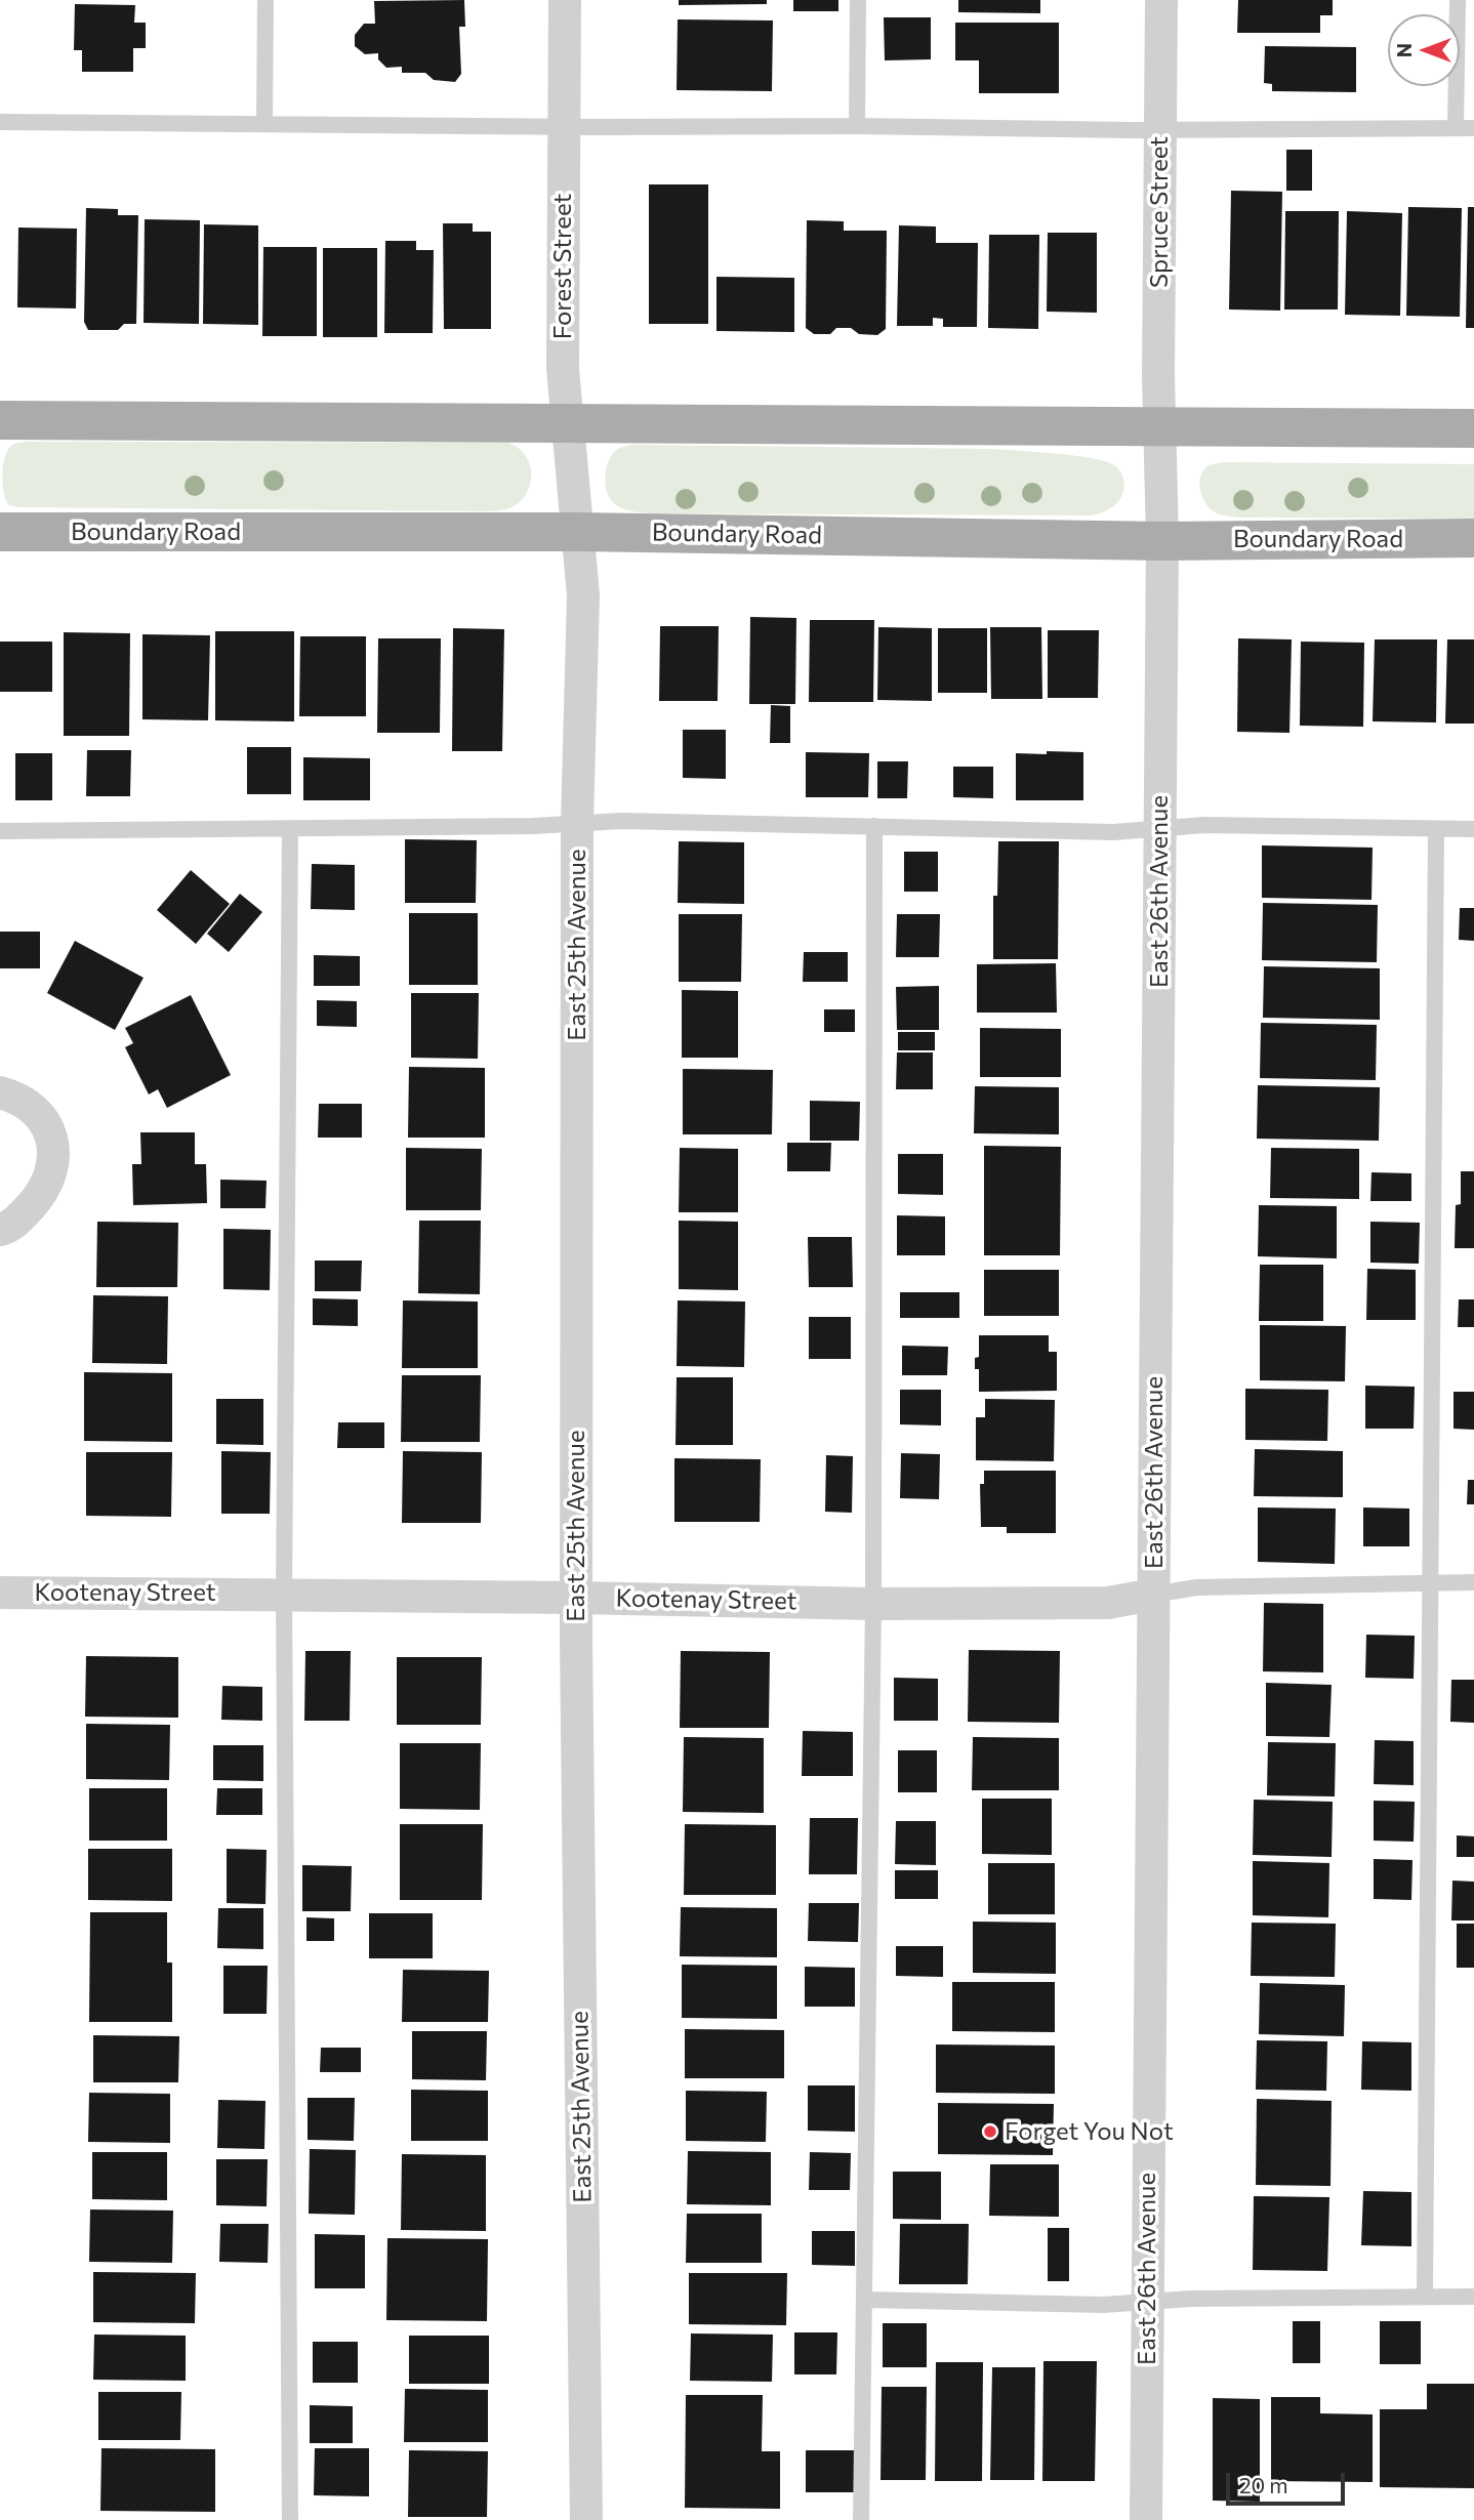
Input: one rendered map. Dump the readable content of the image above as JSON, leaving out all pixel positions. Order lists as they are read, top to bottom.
{
  "streets": {
    "main road": ["Boundary Road"],
    "street": [
      "Spruce Street",
      "Forest Street",
      "East 26th Avenue",
      "East 25th Avenue",
      "Kootenay Street"
    ]
  },
  "crossings": [
    ["Spruce Street", "East 26th Avenue"],
    ["Forest Street", "Boundary Road"],
    ["Forest Street", "East 25th Avenue"],
    ["Boundary Road", "East 26th Avenue"],
    ["Boundary Road", "East 25th Avenue"],
    ["East 26th Avenue", "Kootenay Street"],
    ["East 25th Avenue", "Kootenay Street"]
  ],
  "places": ["Forget You Not"],
  "scale_bar": "20 m",
  "north": "left"
}
